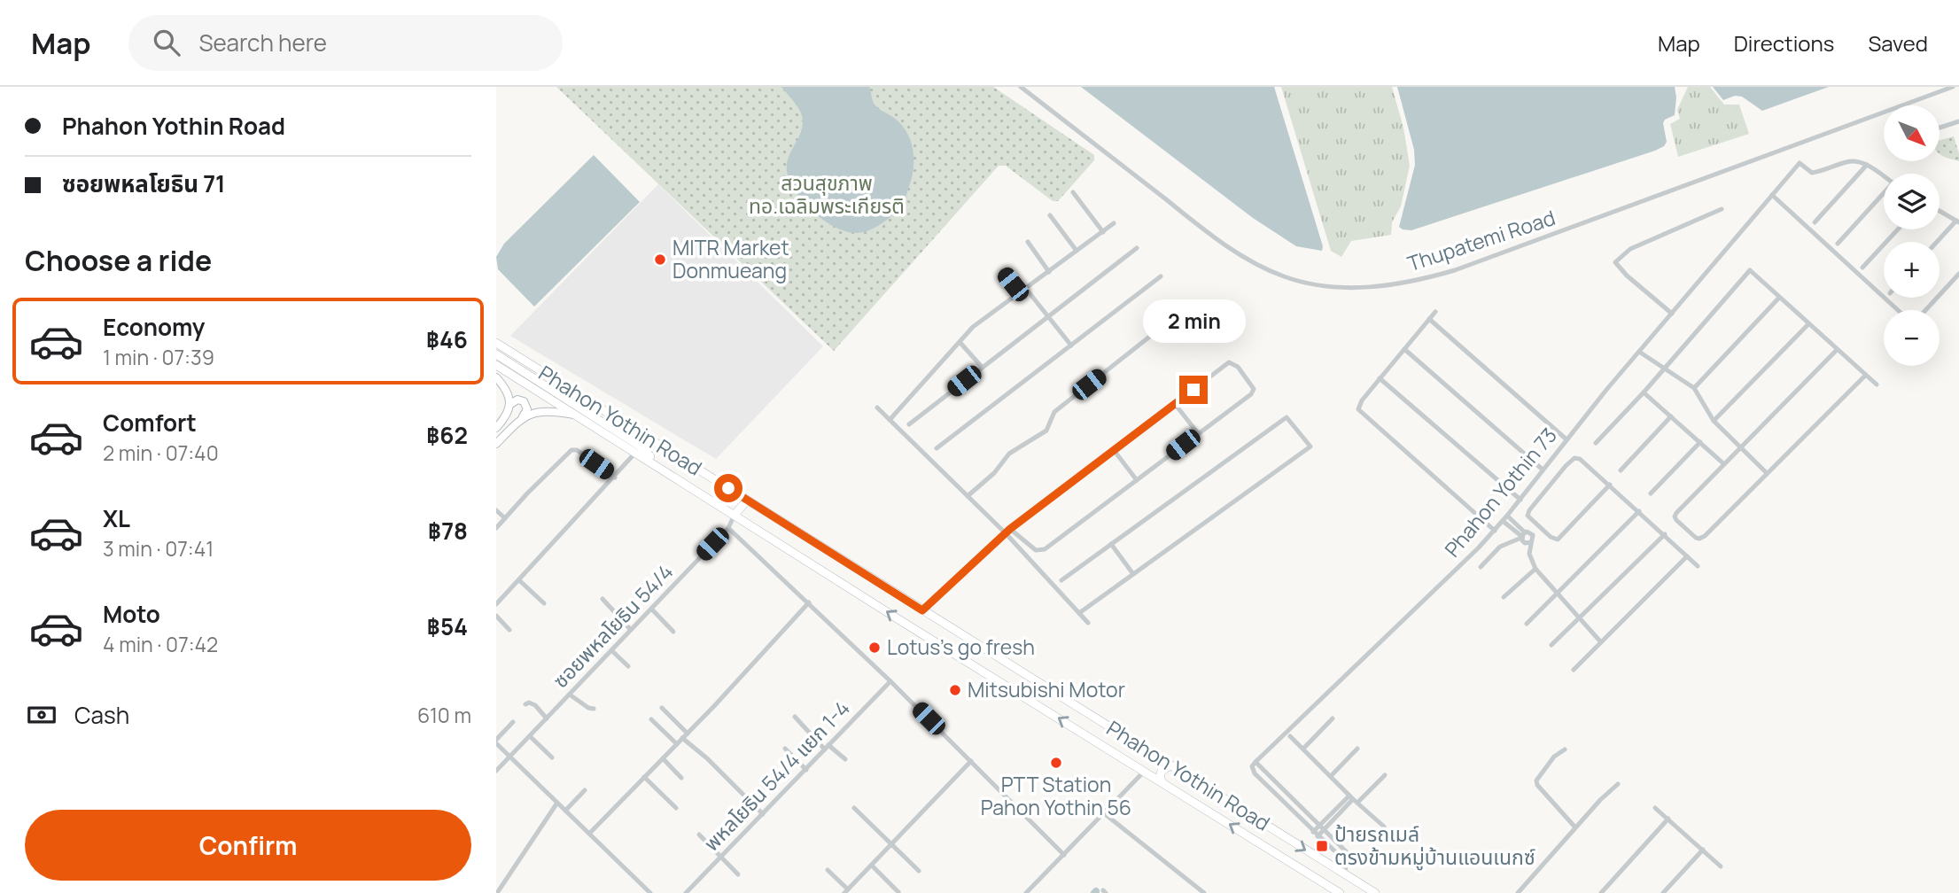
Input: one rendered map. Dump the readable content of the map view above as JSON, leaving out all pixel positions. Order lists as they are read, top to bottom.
{
  "streets": {
    "main road": ["Phahon Yothin Road"],
    "street": [
      "Thupatemi Road",
      "Phahon Yothin 73",
      "ซอยพหลโยธิน 54/4",
      "พหลโยธิน 54/4 แยก 1-4"
    ]
  },
  "crossings": [
    ["Phahon Yothin Road", "ซอยพหลโยธิน 54/4"]
  ],
  "parks": ["สวนสุขภาพ ทอ.เฉลิมพระเกียรติ"],
  "places": {
    "other": [
      "MITR Market Donmueang",
      "Lotus's go fresh",
      "Mitsubishi Motor",
      "PTT Station Pahon Yothin 56"
    ],
    "transit": ["ป้ายรถเมล์ ตรงข้ามหมู่บ้านแอนเนกซ์"]
  },
  "north": "bottom right",
  "page": {
    "header": "Map",
    "search": "Search here",
    "nav": ["Map", "Directions", "Saved"],
    "banner": ["Phahon Yothin Road", "ซอยพหลโยธิน 71"],
    "map_buttons": ["+", "−"],
    "heading": "Choose a ride",
    "list": [
      {
        "name": "Economy",
        "note": "1 min · 07:39",
        "value": "฿46"
      },
      {
        "name": "Comfort",
        "note": "2 min · 07:40",
        "value": "฿62"
      },
      {
        "name": "XL",
        "note": "3 min · 07:41",
        "value": "฿78"
      },
      {
        "name": "Moto",
        "note": "4 min · 07:42",
        "value": "฿54"
      }
    ],
    "bubble": "2 min",
    "pay": ["Cash", "610 m"],
    "buttons": "Confirm"
  }
}
